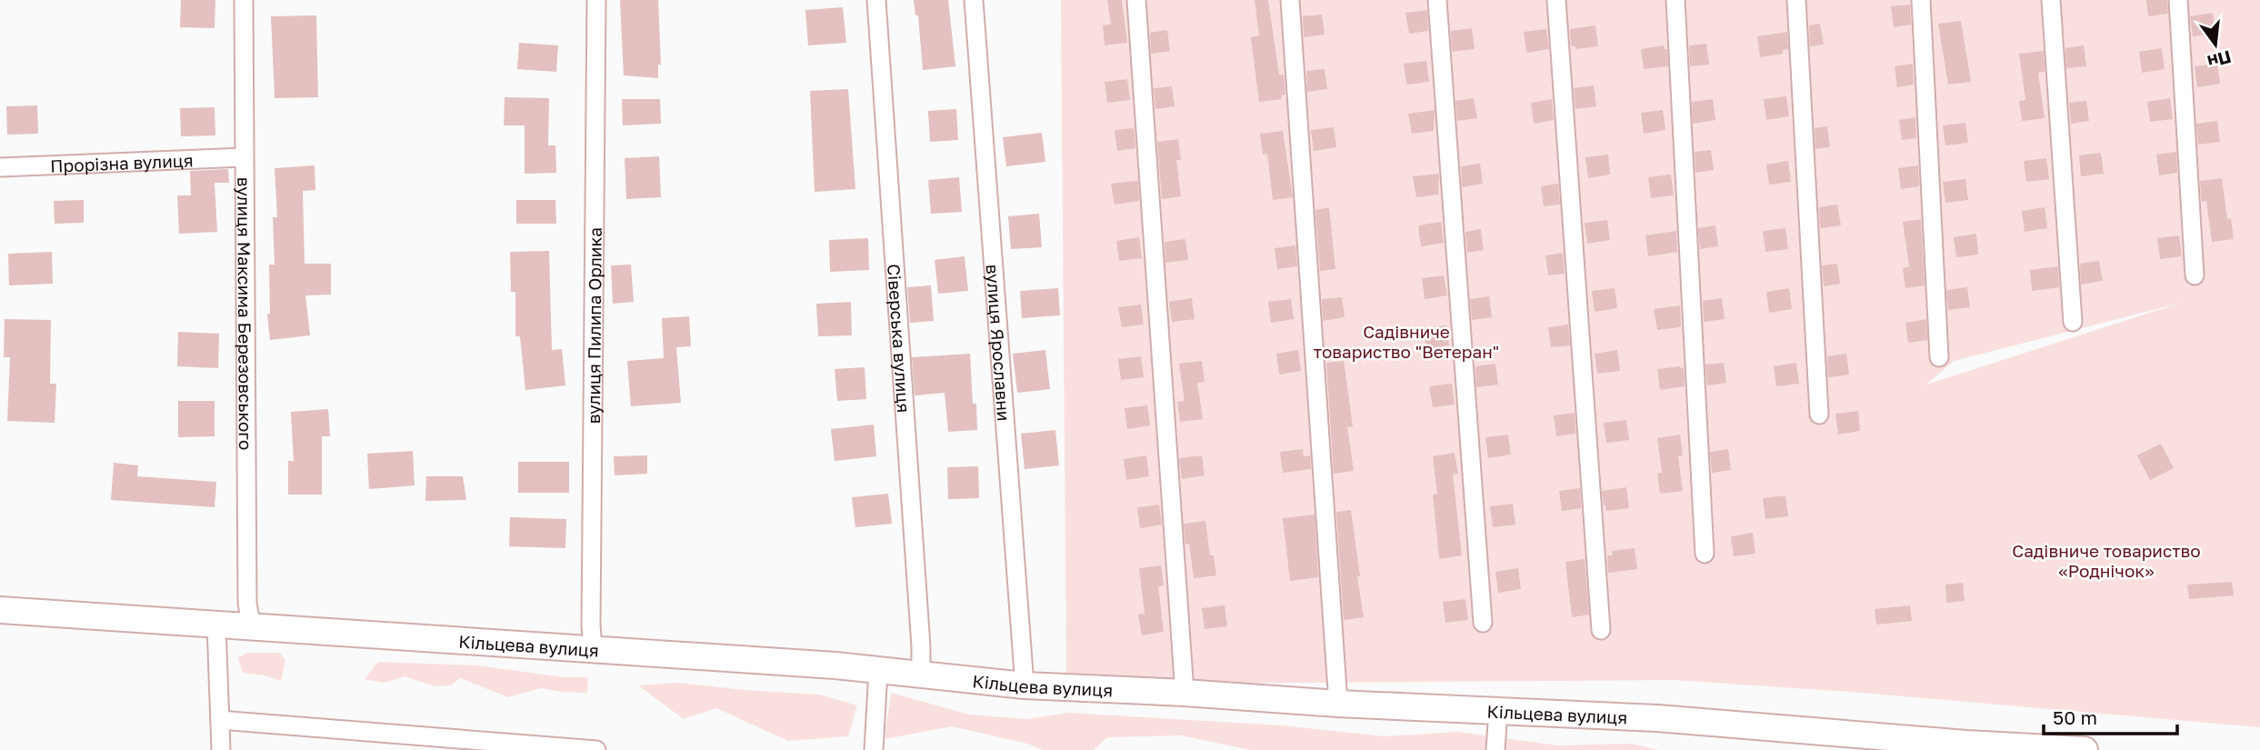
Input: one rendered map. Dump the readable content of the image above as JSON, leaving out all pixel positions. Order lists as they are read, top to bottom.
{
  "streets": {
    "main road": ["Кільцева вулиця"],
    "street": [
      "Прорізна вулиця",
      "вулиця Максима Березовського",
      "вулиця Пилипа Орлика",
      "Сіверська вулиця",
      "вулиця Ярославни"
    ]
  },
  "crossings": [
    ["Прорізна вулиця", "вулиця Максима Березовського"],
    ["вулиця Максима Березовського", "Кільцева вулиця"],
    ["вулиця Пилипа Орлика", "Кільцева вулиця"],
    ["Сіверська вулиця", "Кільцева вулиця"],
    ["вулиця Ярославни", "Кільцева вулиця"]
  ],
  "parks": ["Садівниче товариство \"Ветеран\"", "Садівниче товариство «Роднічок»"],
  "scale_bar": "50 m",
  "north": "bottom"
}
